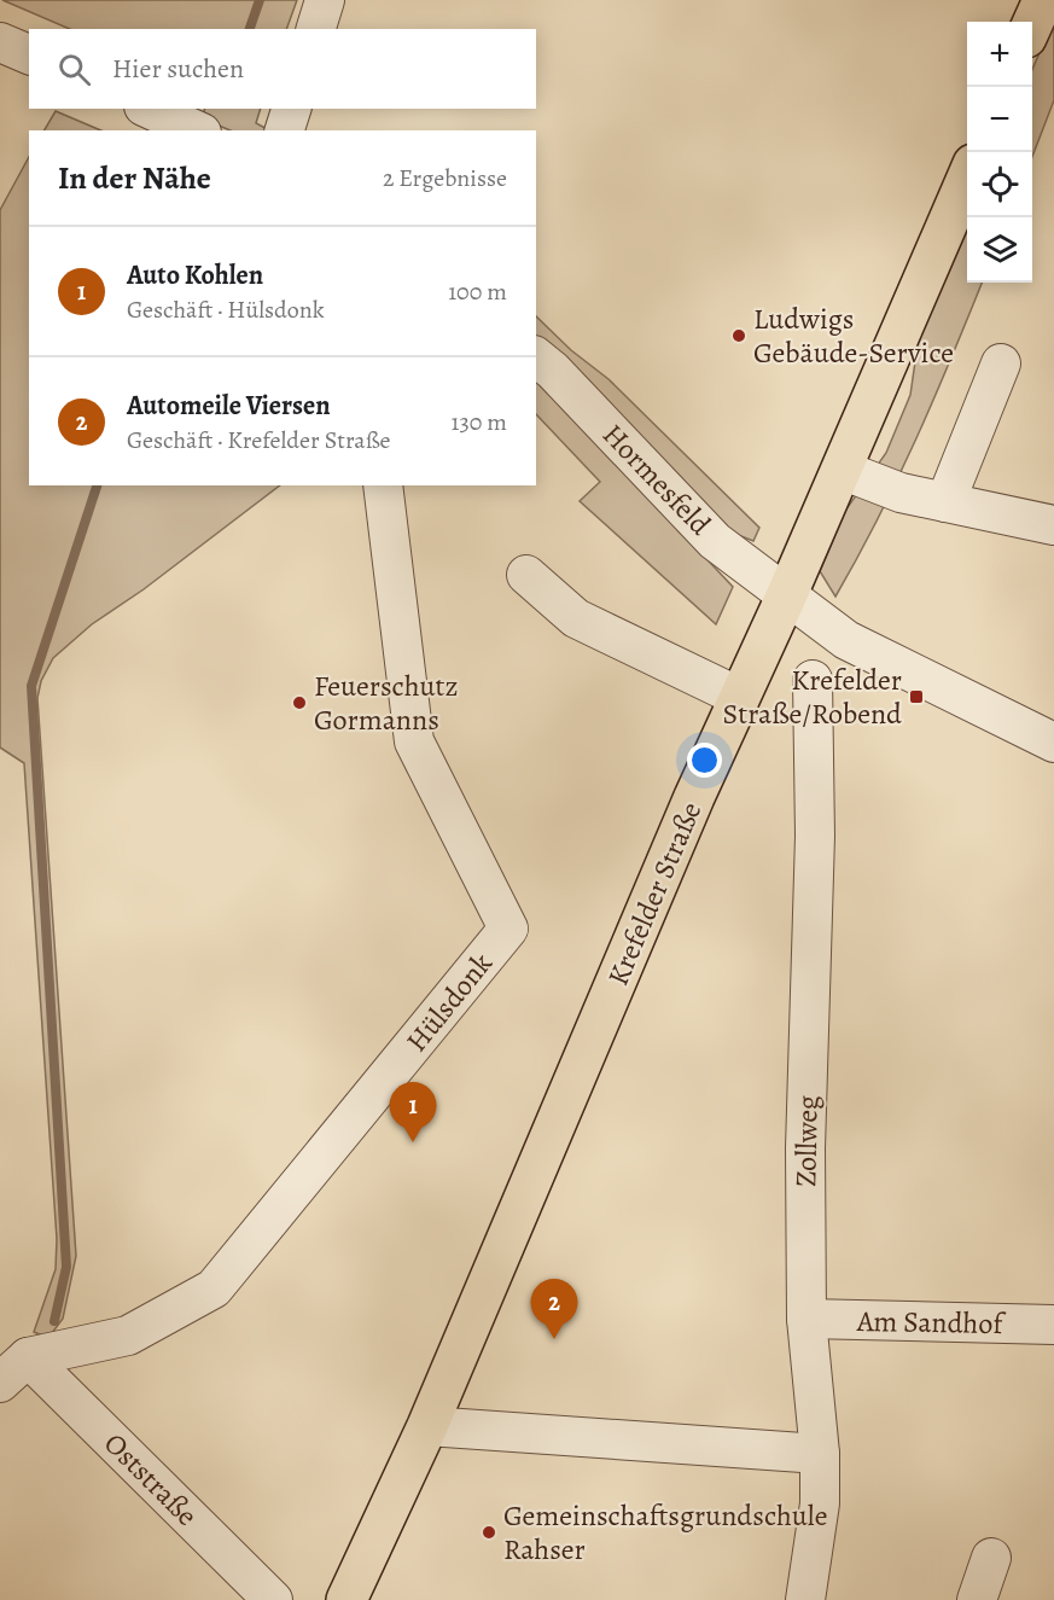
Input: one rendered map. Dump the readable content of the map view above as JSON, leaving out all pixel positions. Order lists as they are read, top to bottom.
{
  "streets": {
    "main road": ["Krefelder Straße"],
    "street": [
      "Hormesfeld",
      "Hülsdonk",
      "Zollweg",
      "Am Sandhof",
      "Oststraße"
    ]
  },
  "crossings": [
    ["Hormesfeld", "Krefelder Straße"],
    ["Hülsdonk", "Oststraße"],
    ["Zollweg", "Am Sandhof"]
  ],
  "places": {
    "other": ["Ludwigs Gebäude-Service", "Feuerschutz Gormanns", "Gemeinschaftsgrundschule Rahser"],
    "transit": ["Krefelder Straße/Robend"]
  },
  "page": {
    "map_buttons": ["+", "−"],
    "search": "Hier suchen",
    "heading": ["In der Nähe", "2 Ergebnisse"],
    "list": [
      {
        "mark": "1",
        "name": "Auto Kohlen",
        "note": "Geschäft · Hülsdonk",
        "value": "100 m"
      },
      {
        "mark": "2",
        "name": "Automeile Viersen",
        "note": "Geschäft · Krefelder Straße",
        "value": "130 m"
      }
    ],
    "pins": ["1", "2"]
  }
}
